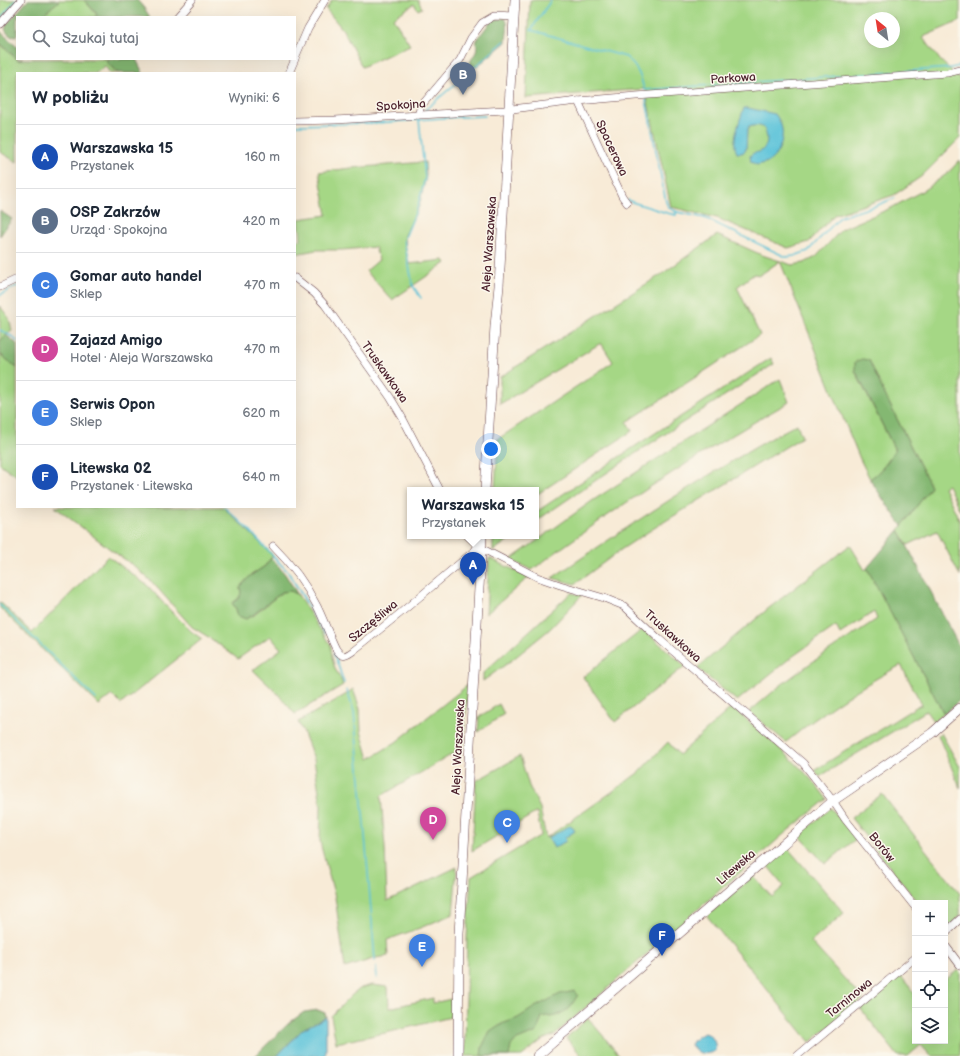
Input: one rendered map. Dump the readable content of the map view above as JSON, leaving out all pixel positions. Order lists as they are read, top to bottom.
{
  "streets": {
    "street": [
      "Parkowa",
      "Spokojna",
      "Spacerowa",
      "Aleja Warszawska",
      "Truskawkowa",
      "Szczęśliwa",
      "Borów",
      "Litewska",
      "Tarninowa"
    ]
  },
  "crossings": [
    ["Parkowa", "Spokojna"],
    ["Parkowa", "Spacerowa"],
    ["Parkowa", "Aleja Warszawska"],
    ["Spokojna", "Aleja Warszawska"],
    ["Aleja Warszawska", "Truskawkowa"],
    ["Aleja Warszawska", "Szczęśliwa"],
    ["Truskawkowa", "Szczęśliwa"],
    ["Truskawkowa", "Borów"],
    ["Truskawkowa", "Litewska"],
    ["Borów", "Litewska"]
  ],
  "north": "top left",
  "page": {
    "search": "Szukaj tutaj",
    "pins": [
      "B",
      "A",
      "D",
      "C",
      "F",
      "E"
    ],
    "heading": ["W pobliżu", "Wyniki: 6"],
    "list": [
      {
        "mark": "A",
        "name": "Warszawska 15",
        "note": "Przystanek",
        "value": "160 m"
      },
      {
        "mark": "B",
        "name": "OSP Zakrzów",
        "note": "Urząd · Spokojna",
        "value": "420 m"
      },
      {
        "mark": "C",
        "name": "Gomar auto handel",
        "note": "Sklep",
        "value": "470 m"
      },
      {
        "mark": "D",
        "name": "Zajazd Amigo",
        "note": "Hotel · Aleja Warszawska",
        "value": "470 m"
      },
      {
        "mark": "E",
        "name": "Serwis Opon",
        "note": "Sklep",
        "value": "620 m"
      },
      {
        "mark": "F",
        "name": "Litewska 02",
        "note": "Przystanek · Litewska",
        "value": "640 m"
      }
    ],
    "popup": ["Warszawska 15", "Przystanek"],
    "map_buttons": ["+", "−"]
  }
}
